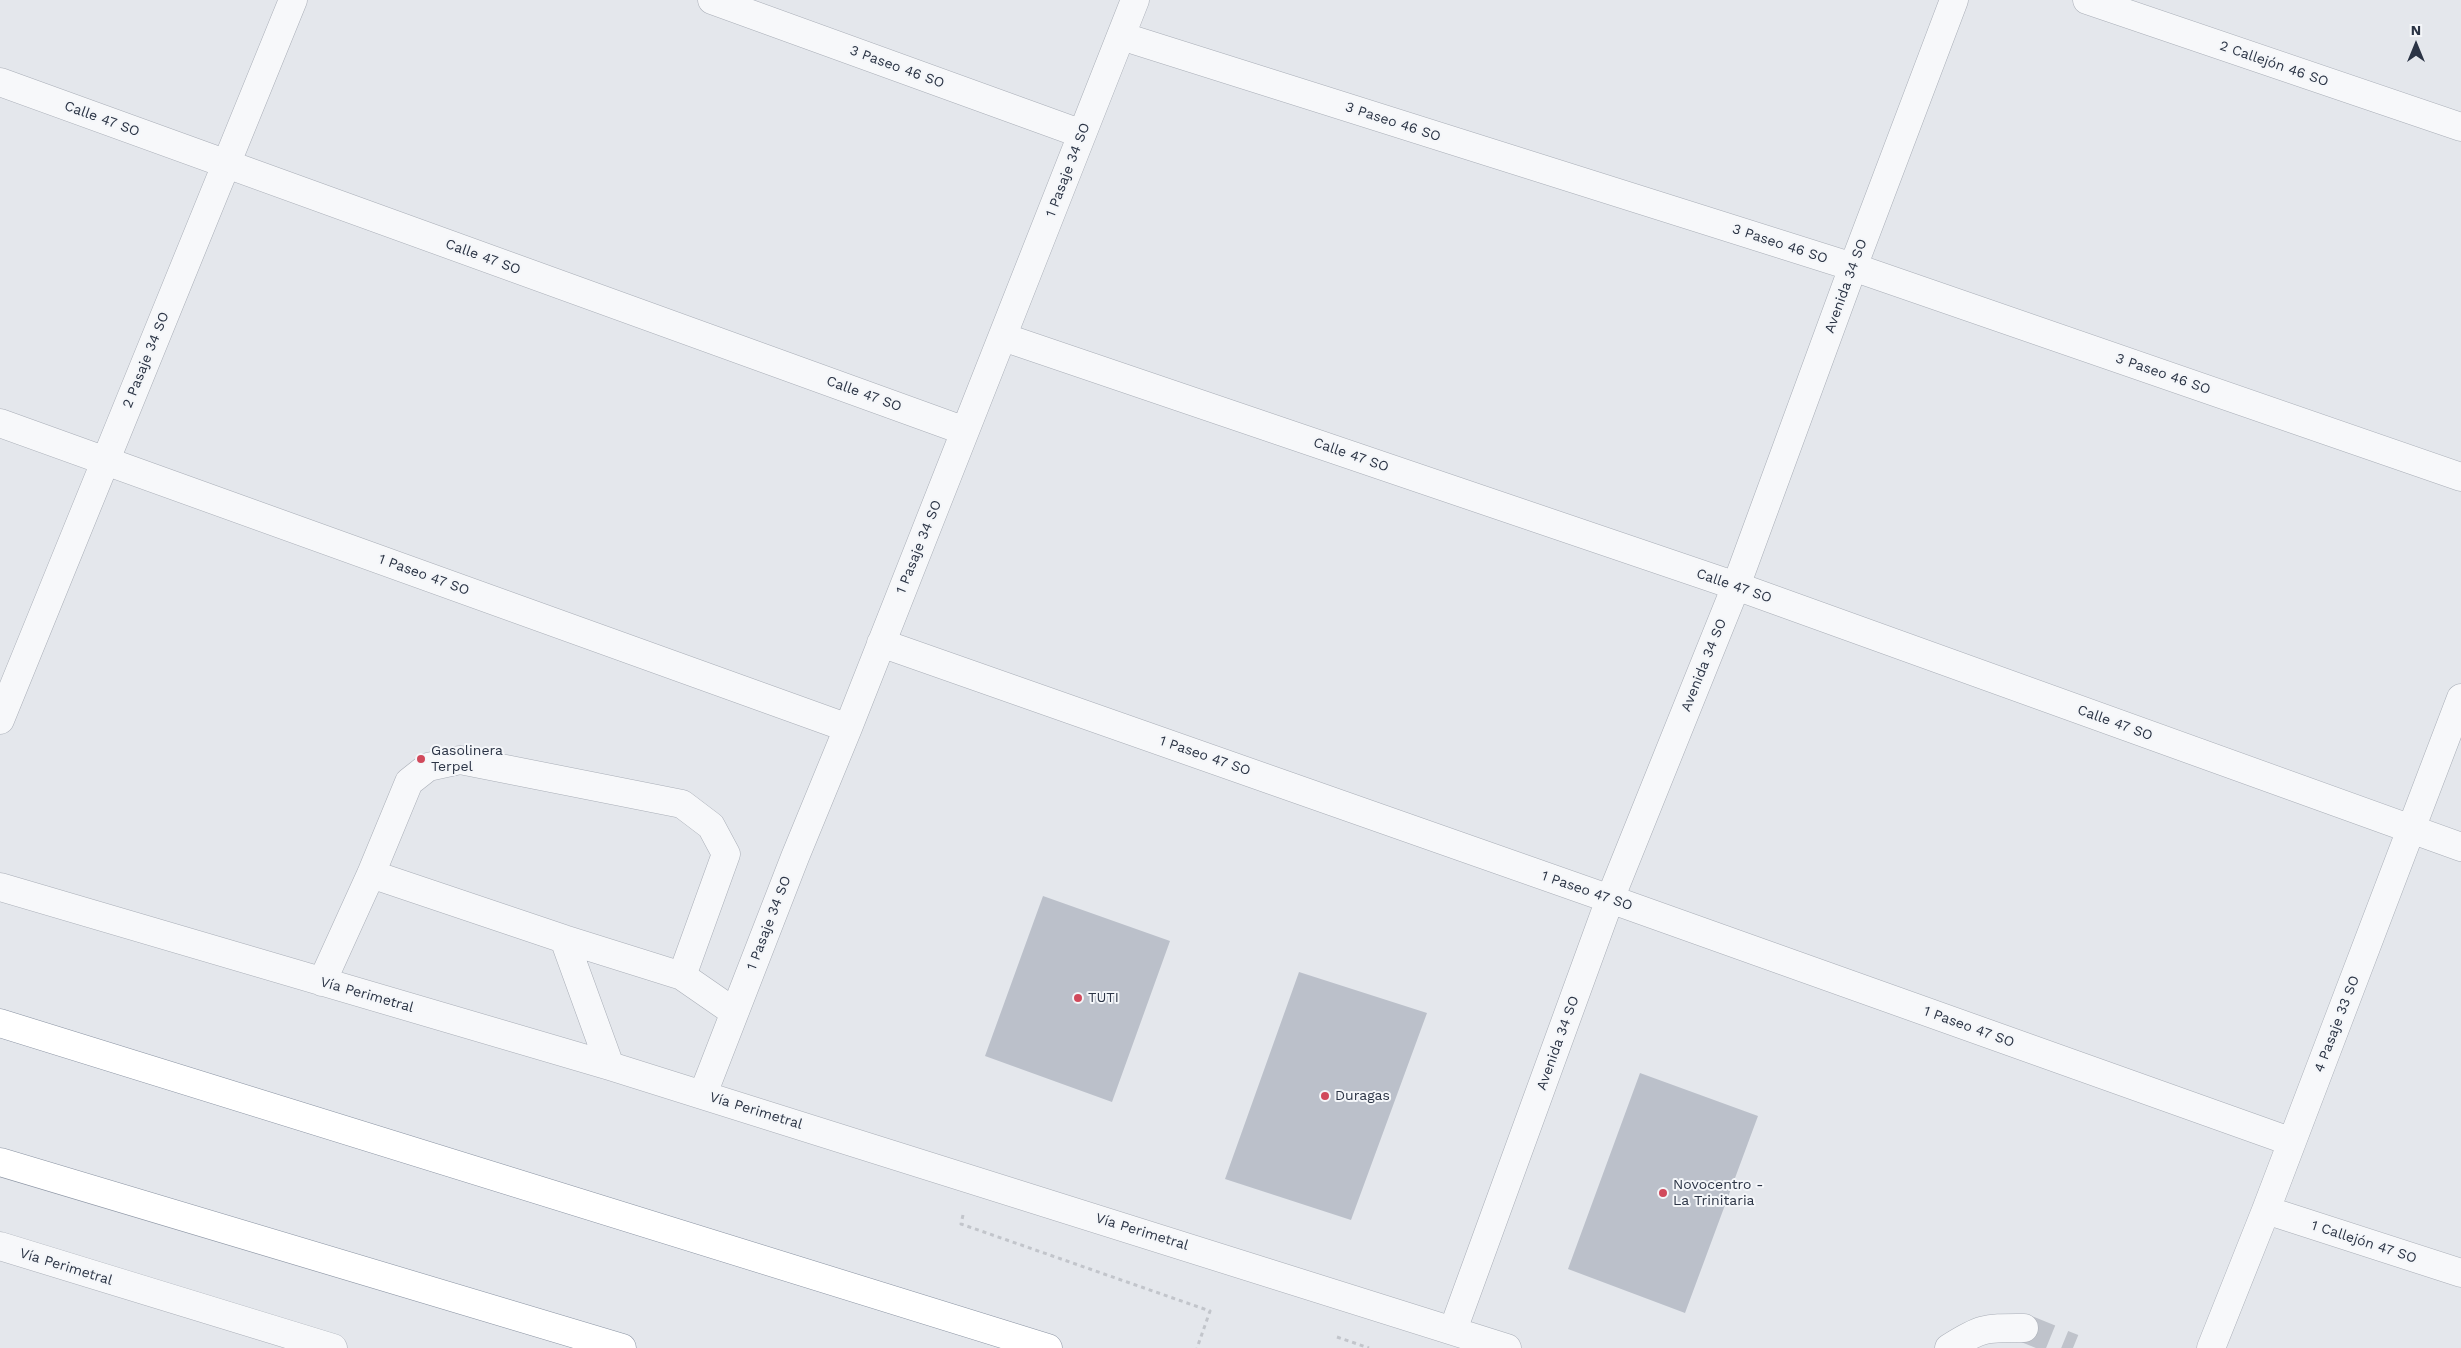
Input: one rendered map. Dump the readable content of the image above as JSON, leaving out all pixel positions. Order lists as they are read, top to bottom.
{
  "streets": {
    "street": [
      "2 Callejón 46 SO",
      "3 Paseo 46 SO",
      "Calle 47 SO",
      "1 Pasaje 34 SO",
      "Avenida 34 SO",
      "2 Pasaje 34 SO",
      "1 Paseo 47 SO",
      "Vía Perimetral",
      "4 Pasaje 33 SO",
      "1 Callejón 47 SO"
    ]
  },
  "crossings": [
    ["3 Paseo 46 SO", "1 Pasaje 34 SO"],
    ["3 Paseo 46 SO", "Avenida 34 SO"],
    ["Calle 47 SO", "1 Pasaje 34 SO"],
    ["Calle 47 SO", "Avenida 34 SO"],
    ["Calle 47 SO", "2 Pasaje 34 SO"],
    ["Calle 47 SO", "4 Pasaje 33 SO"],
    ["1 Pasaje 34 SO", "1 Paseo 47 SO"],
    ["1 Pasaje 34 SO", "Vía Perimetral"],
    ["Avenida 34 SO", "1 Paseo 47 SO"],
    ["Avenida 34 SO", "Vía Perimetral"],
    ["2 Pasaje 34 SO", "1 Paseo 47 SO"],
    ["1 Paseo 47 SO", "4 Pasaje 33 SO"],
    ["4 Pasaje 33 SO", "1 Callejón 47 SO"]
  ],
  "places": [
    "Gasolinera Terpel",
    "TUTI",
    "Duragas",
    "Novocentro - La Trinitaria"
  ],
  "north": "top"
}
